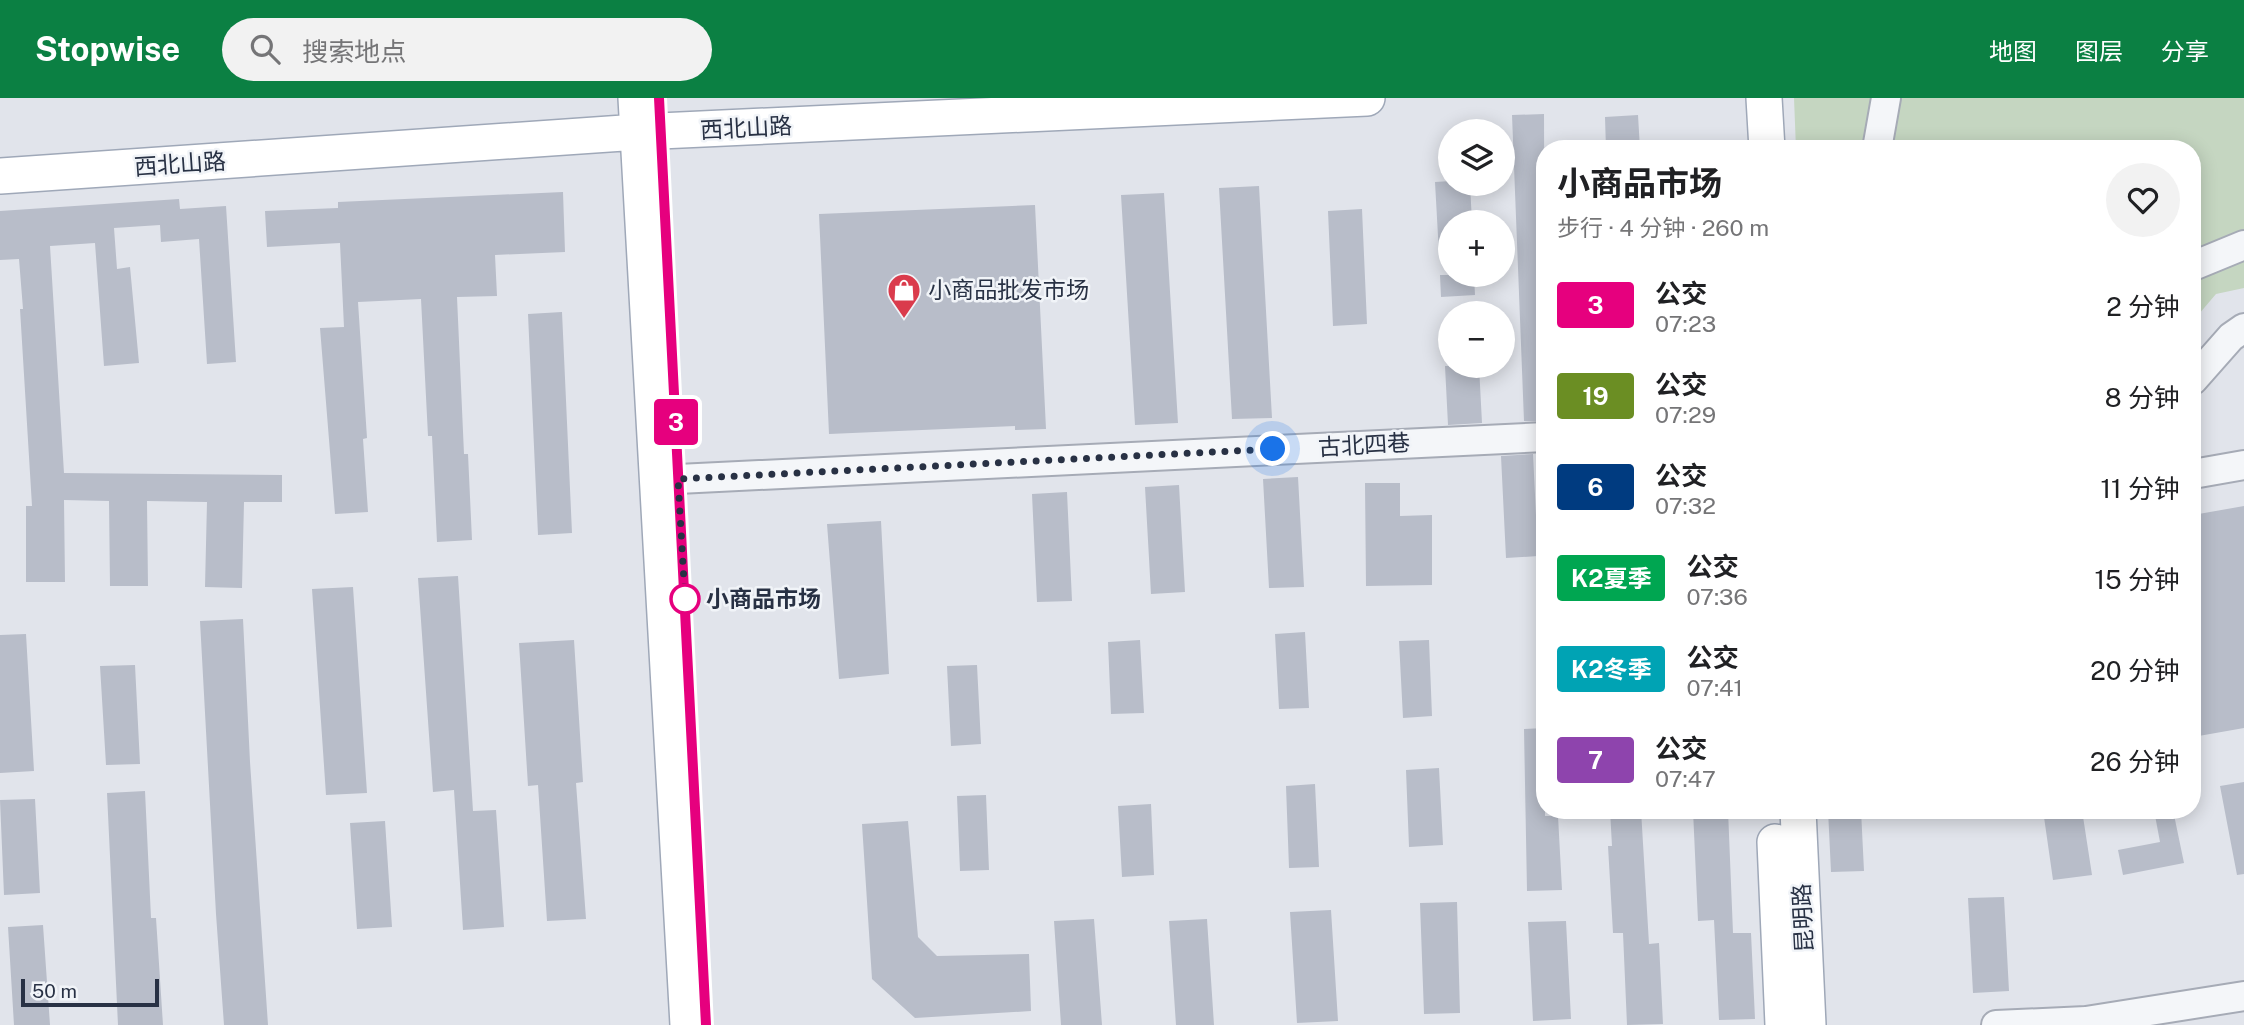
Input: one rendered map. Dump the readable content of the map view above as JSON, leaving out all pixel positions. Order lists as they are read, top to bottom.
{
  "streets": {
    "main road": ["西北山路", "昆明路"],
    "street": ["古北四巷"]
  },
  "places": {
    "shop": ["小商品批发市场"],
    "other": ["小商品市场"]
  },
  "lines": ["bus line 3"],
  "scale_bar": "50 m",
  "page": {
    "header": "Stopwise",
    "search": "搜索地点",
    "nav": ["地图", "图层", "分享"],
    "on_map": "3",
    "map_buttons": ["+", "−"],
    "heading": ["小商品市场", "步行 · 4 分钟 · 260 m"],
    "list": [
      {
        "mark": "3",
        "name": "公交",
        "note": "07:23",
        "value": "2 分钟"
      },
      {
        "mark": "19",
        "name": "公交",
        "note": "07:29",
        "value": "8 分钟"
      },
      {
        "mark": "6",
        "name": "公交",
        "note": "07:32",
        "value": "11 分钟"
      },
      {
        "mark": "K2夏季",
        "name": "公交",
        "note": "07:36",
        "value": "15 分钟"
      },
      {
        "mark": "K2冬季",
        "name": "公交",
        "note": "07:41",
        "value": "20 分钟"
      },
      {
        "mark": "7",
        "name": "公交",
        "note": "07:47",
        "value": "26 分钟"
      }
    ],
    "scale": "50 m"
  }
}
